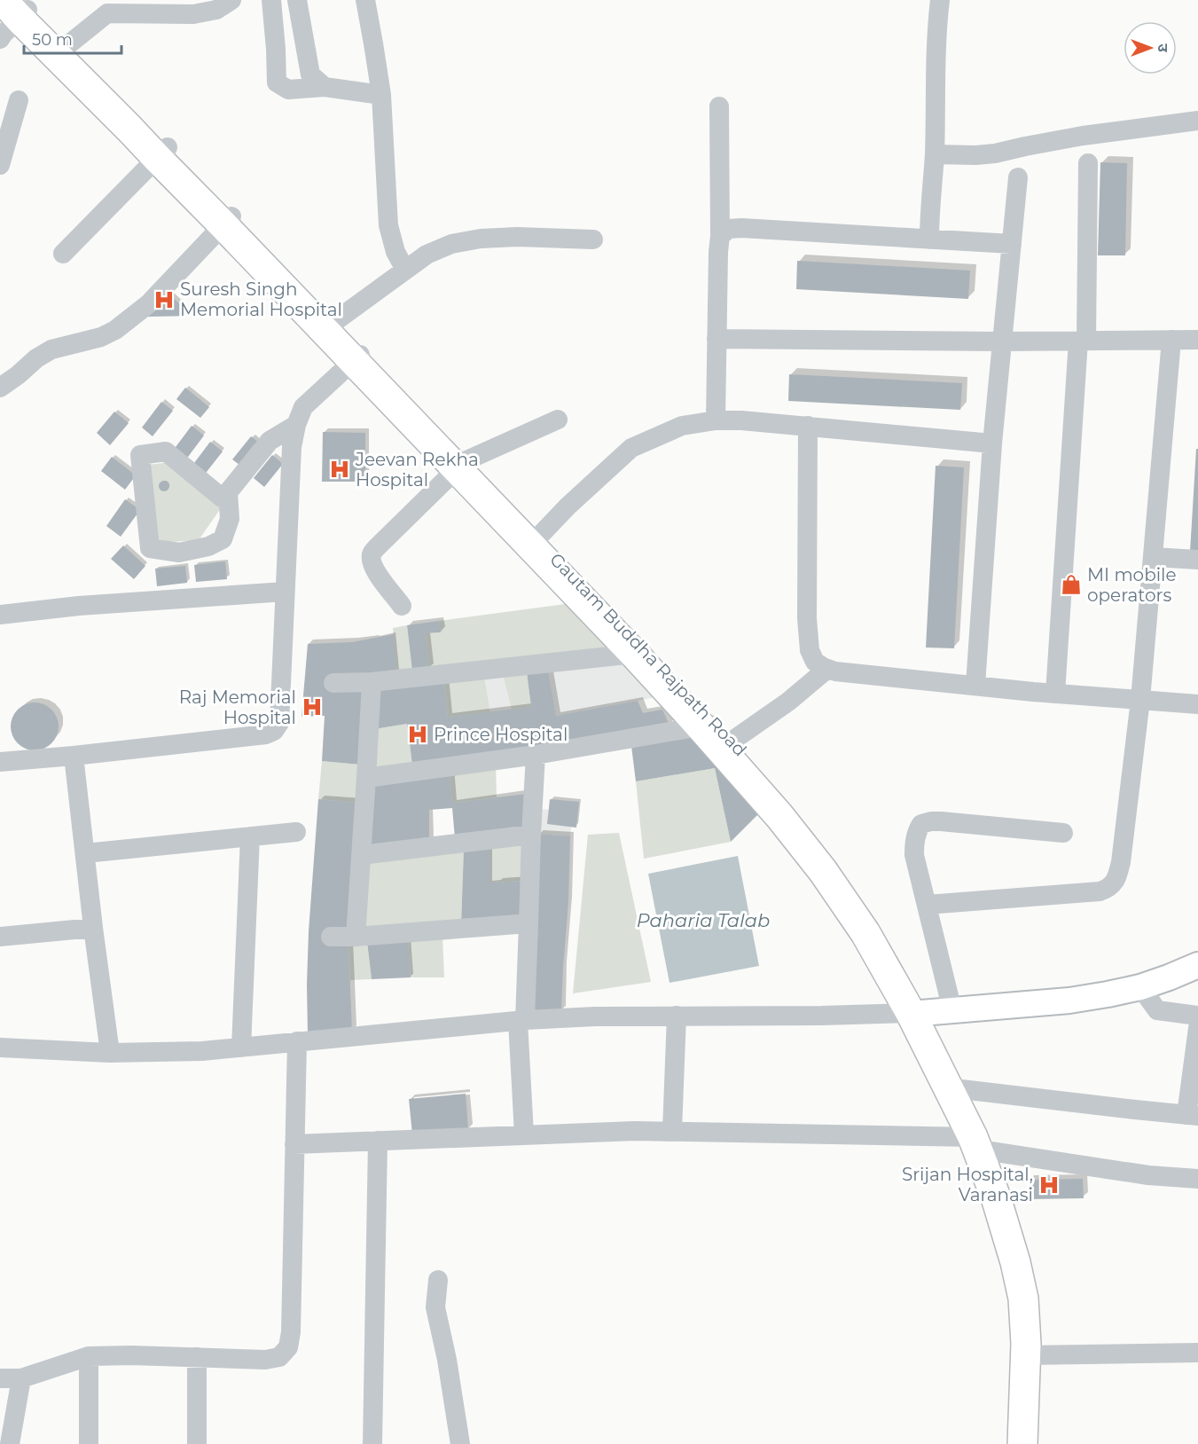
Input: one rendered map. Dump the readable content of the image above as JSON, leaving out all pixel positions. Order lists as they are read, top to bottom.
{
  "streets": {
    "highway": ["Gautam Buddha Rajpath Road"]
  },
  "water": ["Paharia Talab"],
  "places": {
    "hospital": [
      "Suresh Singh Memorial Hospital",
      "Jeevan Rekha Hospital",
      "Raj Memorial Hospital",
      "Prince Hospital",
      "Srijan Hospital, Varanasi"
    ],
    "shop": ["MI mobile operators"]
  },
  "scale_bar": "50 m",
  "north": "right"
}
